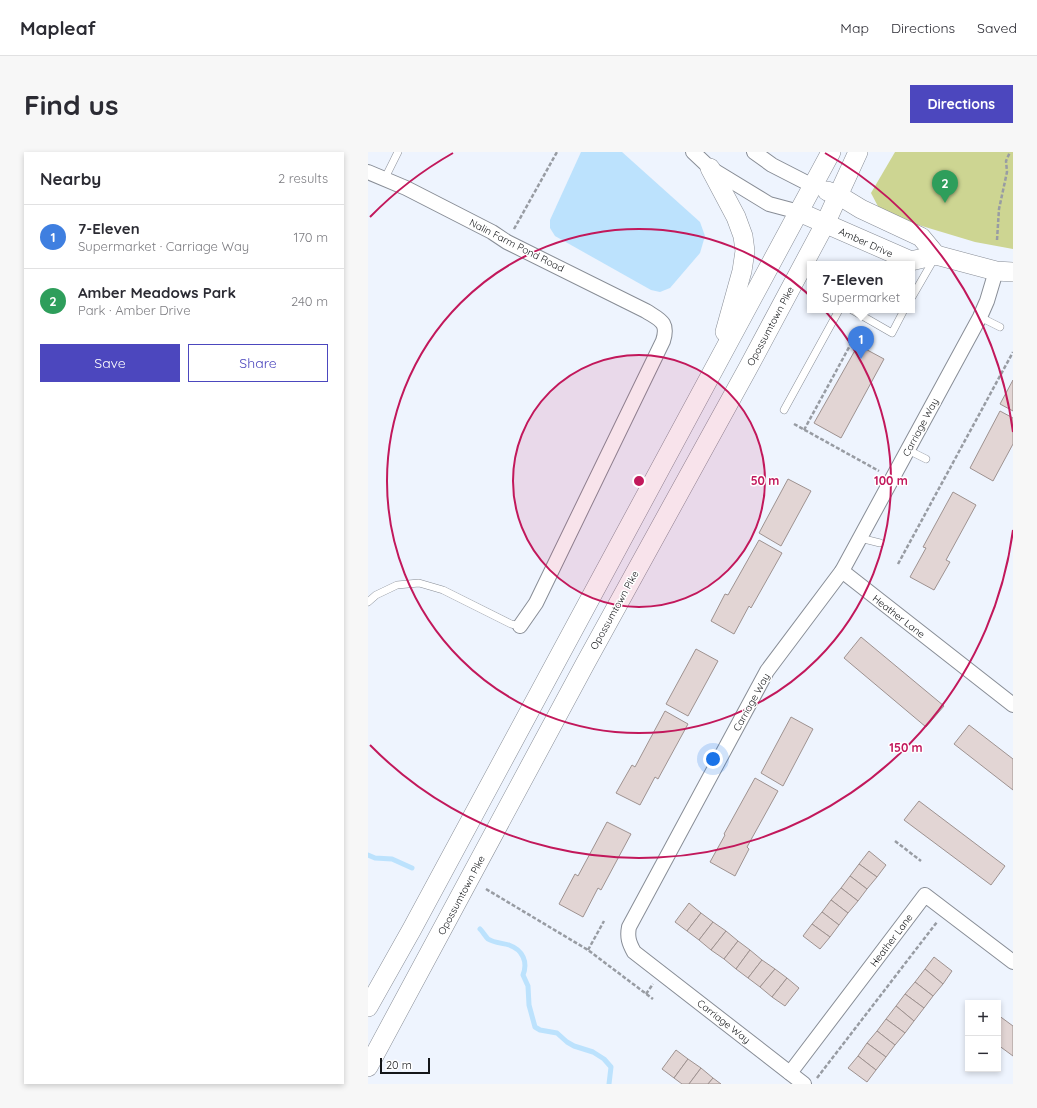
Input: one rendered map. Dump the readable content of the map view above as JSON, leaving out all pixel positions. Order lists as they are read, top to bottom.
{
  "streets": {
    "main road": ["Amber Drive", "Opossumtown Pike"],
    "street": ["Nalin Farm Pond Road", "Carriage Way", "Heather Lane"]
  },
  "crossings": [
    ["Amber Drive", "Opossumtown Pike"],
    ["Amber Drive", "Carriage Way"],
    ["Carriage Way", "Heather Lane"]
  ],
  "scale_bar": "20 m",
  "page": {
    "header": "Mapleaf",
    "nav": ["Map", "Directions", "Saved"],
    "buttons": [
      "Directions",
      ["Save", "Share"]
    ],
    "title": "Find us",
    "heading": ["Nearby", "2 results"],
    "pins": ["2", "1"],
    "list": [
      {
        "mark": "1",
        "name": "7-Eleven",
        "note": "Supermarket · Carriage Way",
        "value": "170 m"
      },
      {
        "mark": "2",
        "name": "Amber Meadows Park",
        "note": "Park · Amber Drive",
        "value": "240 m"
      }
    ],
    "popup": ["7-Eleven", "Supermarket"],
    "map_buttons": ["+", "−"],
    "scale": "20 m"
  },
  "rings": ["50 m", "100 m", "150 m"]
}
